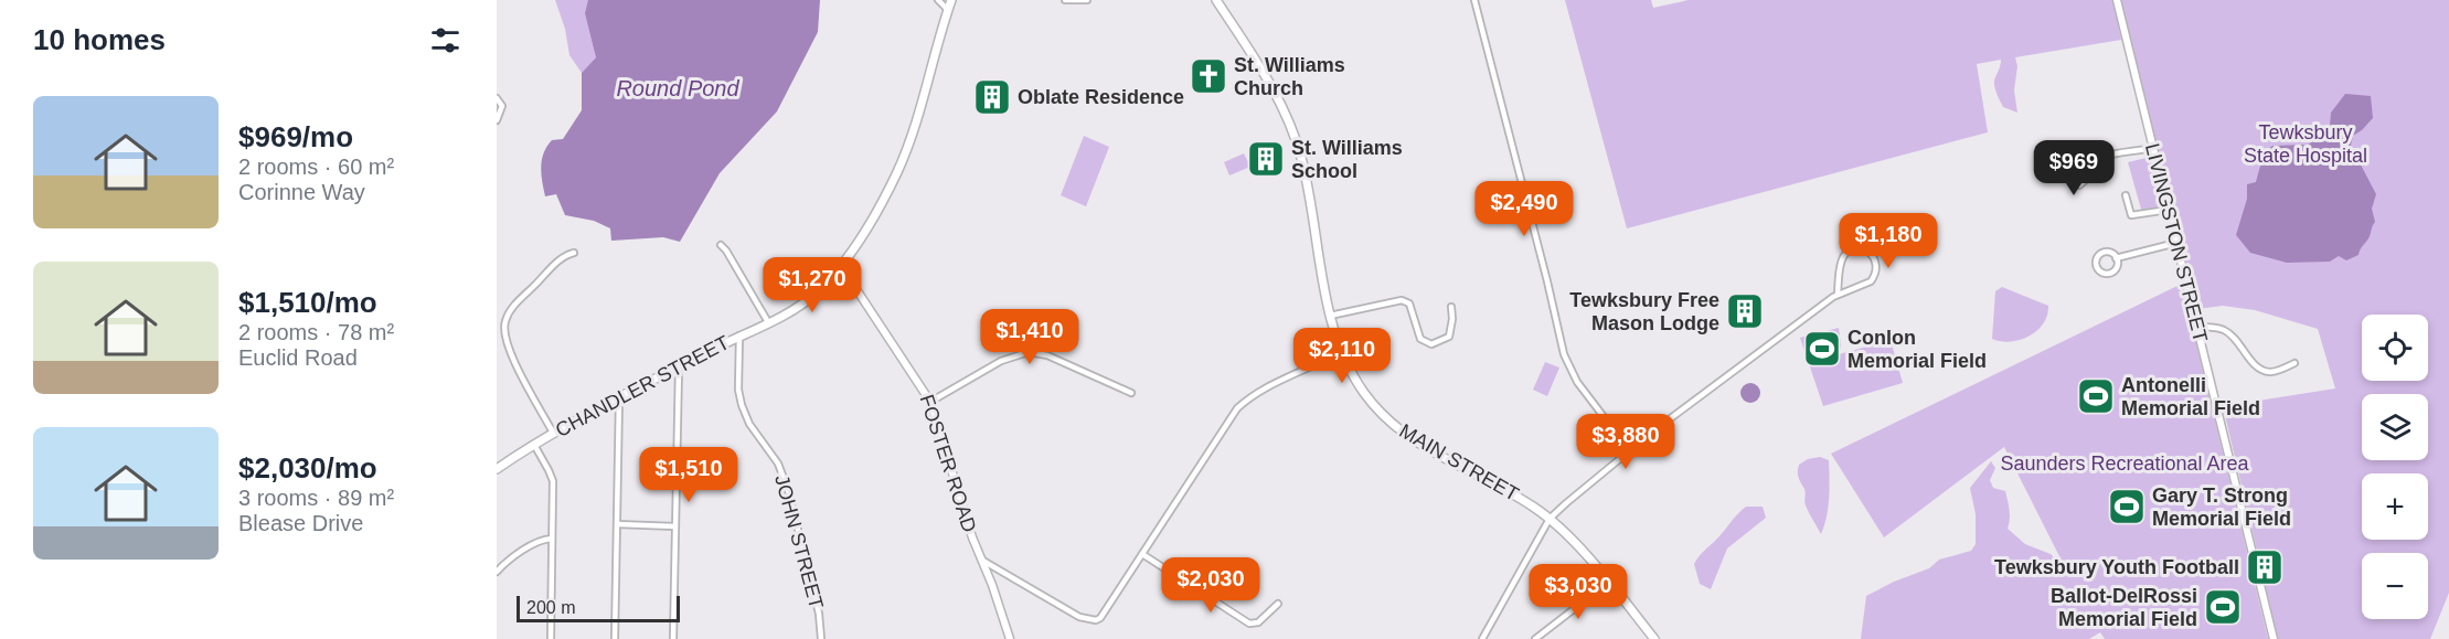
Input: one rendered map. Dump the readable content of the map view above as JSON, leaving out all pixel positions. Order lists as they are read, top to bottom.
{
  "streets": {
    "main road": ["CHANDLER STREET", "MAIN STREET"],
    "street": ["LIVINGSTON STREET", "FOSTER ROAD", "JOHN STREET"]
  },
  "crossings": [
    ["CHANDLER STREET", "FOSTER ROAD"],
    ["CHANDLER STREET", "JOHN STREET"]
  ],
  "water": ["Round Pond"],
  "parks": ["Tewksbury State Hospital", "Saunders Recreational Area"],
  "places": {
    "church": ["St. Williams Church"],
    "building": [
      "Oblate Residence",
      "St. Williams School",
      "Tewksbury Free Mason Lodge",
      "Tewksbury Youth Football"
    ],
    "sports": [
      "Conlon Memorial Field",
      "Antonelli Memorial Field",
      "Gary T. Strong Memorial Field",
      "Ballot-DelRossi Memorial Field"
    ]
  },
  "scale_bar": "200 m",
  "page": {
    "heading": "10 homes",
    "list": [
      {
        "name": "$969/mo",
        "note": "2 rooms · 60 m² · Corinne Way"
      },
      {
        "name": "$1,510/mo",
        "note": "2 rooms · 78 m² · Euclid Road"
      },
      {
        "name": "$2,030/mo",
        "note": "3 rooms · 89 m² · Blease Drive"
      }
    ],
    "price": [
      "$969",
      "$2,490",
      "$1,180",
      "$1,270",
      "$1,410",
      "$2,110",
      "$3,880",
      "$1,510",
      "$2,030",
      "$3,030"
    ],
    "map_buttons": ["+", "−"],
    "scale": "200 m"
  }
}
